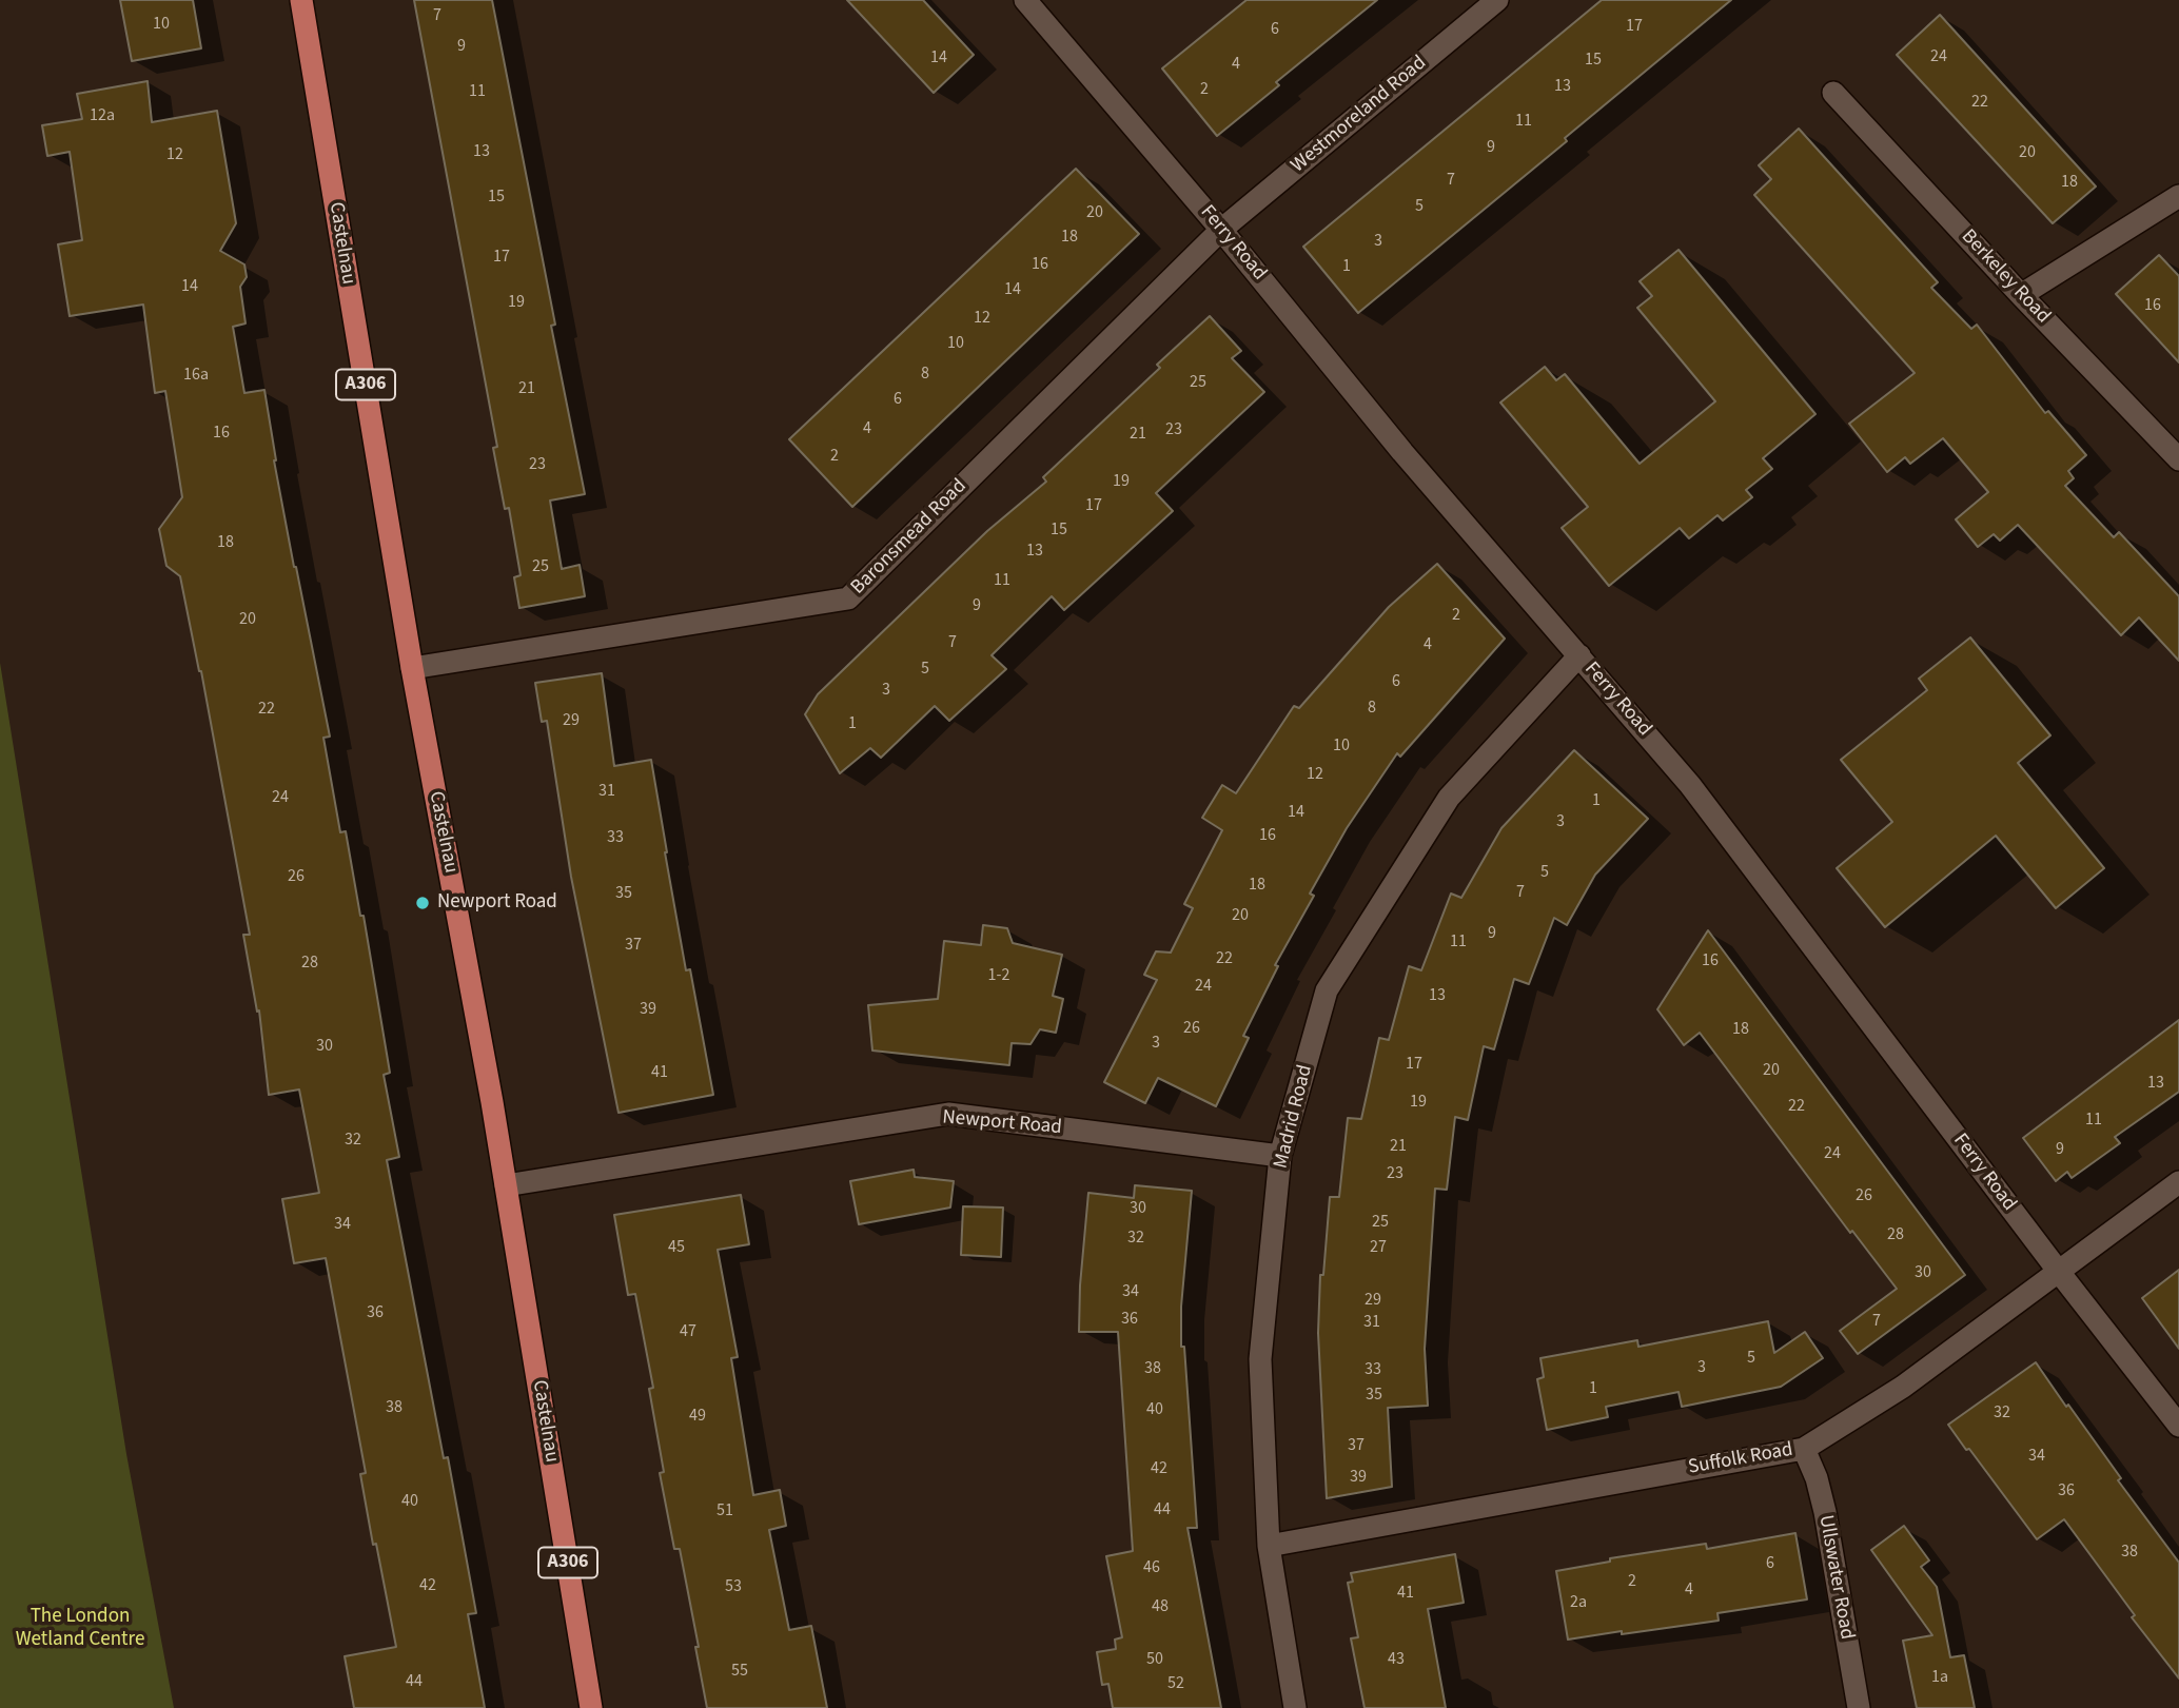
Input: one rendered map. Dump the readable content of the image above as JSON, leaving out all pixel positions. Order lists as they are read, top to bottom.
{
  "streets": {
    "main road": ["Castelnau", "A306"],
    "street": [
      "Westmoreland Road",
      "Ferry Road",
      "Berkeley Road",
      "Baronsmead Road",
      "Madrid Road",
      "Newport Road",
      "Suffolk Road",
      "Ullswater Road"
    ]
  },
  "crossings": [
    ["Westmoreland Road", "Ferry Road"],
    ["Westmoreland Road", "Baronsmead Road"],
    ["Castelnau", "Baronsmead Road"],
    ["Castelnau", "Newport Road"],
    ["Ferry Road", "Baronsmead Road"],
    ["Ferry Road", "Madrid Road"],
    ["Ferry Road", "Suffolk Road"],
    ["Madrid Road", "Newport Road"],
    ["Madrid Road", "Suffolk Road"],
    ["Suffolk Road", "Ullswater Road"]
  ],
  "parks": ["The London Wetland Centre"],
  "places": ["Newport Road"],
  "house_numbers": [
    "7",
    "10",
    "17",
    "6",
    "9",
    "24",
    "14",
    "15",
    "4",
    "13",
    "2",
    "11",
    "22",
    "12a",
    "11",
    "9",
    "13",
    "20",
    "12",
    "7",
    "18",
    "15",
    "5",
    "20",
    "18",
    "3",
    "17",
    "16",
    "1",
    "14",
    "14",
    "19",
    "16",
    "12",
    "10",
    "8",
    "16a",
    "25",
    "21",
    "6",
    "4",
    "23",
    "16",
    "21",
    "2",
    "23",
    "19",
    "17",
    "15",
    "18",
    "13",
    "25",
    "11",
    "9",
    "2",
    "20",
    "7",
    "4",
    "5",
    "6",
    "3",
    "8",
    "22",
    "29",
    "1",
    "10",
    "12",
    "31",
    "24",
    "1",
    "14",
    "3",
    "16",
    "33",
    "5",
    "26",
    "18",
    "7",
    "35",
    "20",
    "9",
    "11",
    "37",
    "22",
    "16",
    "28",
    "1-2",
    "24",
    "13",
    "39",
    "26",
    "18",
    "3",
    "30",
    "17",
    "20",
    "41",
    "13",
    "19",
    "22",
    "11",
    "32",
    "21",
    "9",
    "24",
    "23",
    "26",
    "30",
    "25",
    "34",
    "28",
    "32",
    "45",
    "27",
    "30",
    "34",
    "29",
    "36",
    "36",
    "7",
    "31",
    "47",
    "5",
    "3",
    "38",
    "33",
    "1",
    "35",
    "38",
    "40",
    "32",
    "49",
    "37",
    "34",
    "42",
    "39",
    "36",
    "40",
    "44",
    "51",
    "38",
    "6",
    "46",
    "2",
    "42",
    "53",
    "4",
    "41",
    "2a",
    "48",
    "50",
    "43",
    "55",
    "1a",
    "44",
    "52"
  ]
}
